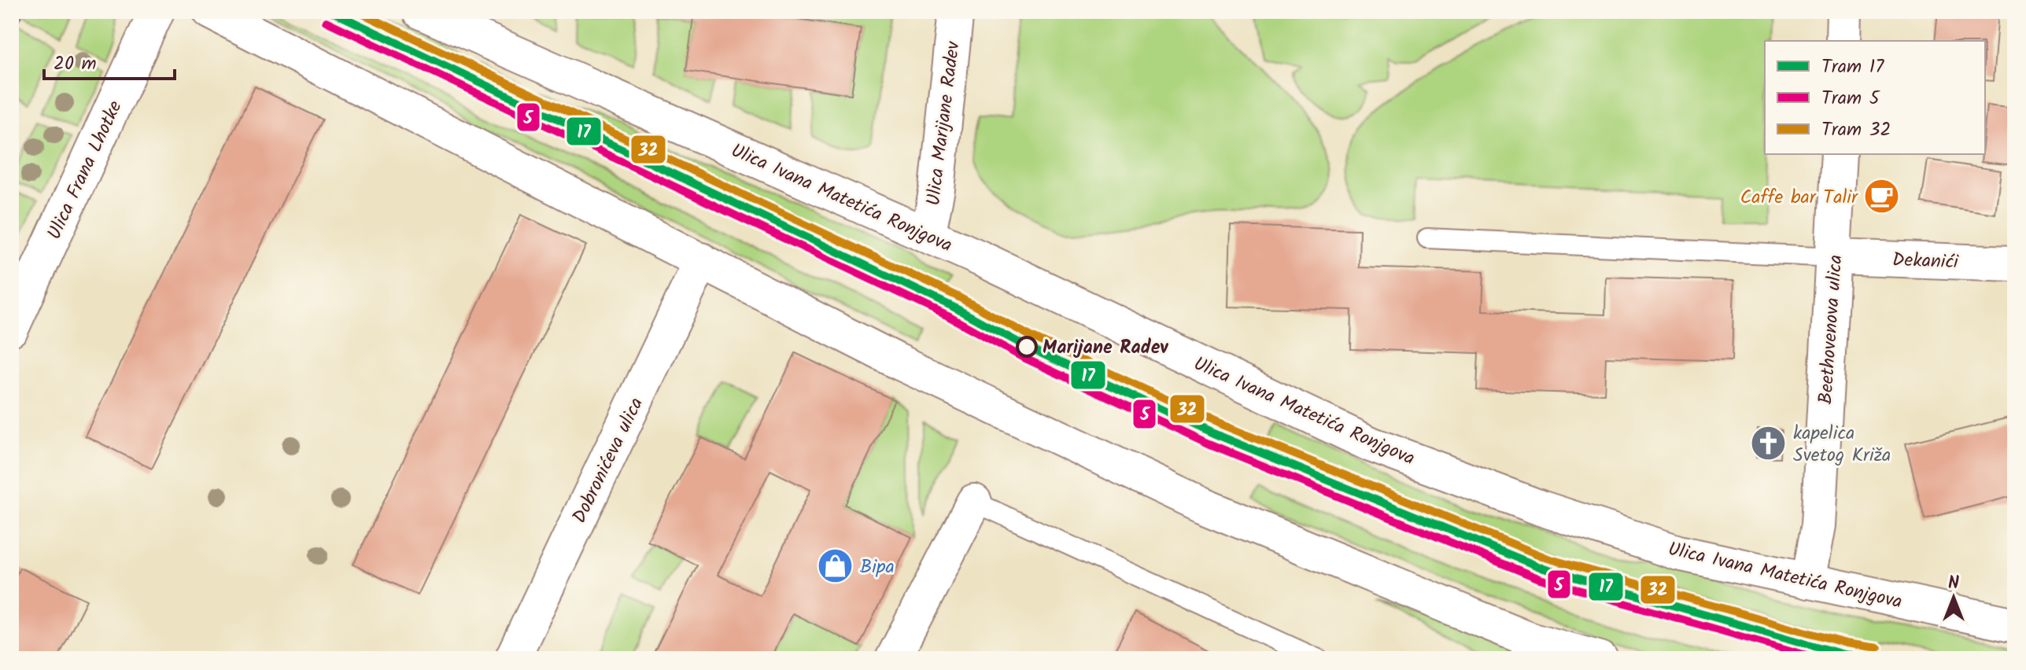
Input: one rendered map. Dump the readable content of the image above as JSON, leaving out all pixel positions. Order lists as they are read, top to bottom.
{
  "streets": {
    "street": [
      "Ulica Marijane Radev",
      "Ulica Frana Lhotke",
      "Ulica Ivana Matetića Ronjgova",
      "Dekanići",
      "Beethovenova ulica",
      "Dobronićeva ulica"
    ]
  },
  "crossings": [
    ["Ulica Marijane Radev", "Ulica Ivana Matetića Ronjgova"],
    ["Ulica Ivana Matetića Ronjgova", "Beethovenova ulica"],
    ["Dekanići", "Beethovenova ulica"]
  ],
  "places": {
    "cafe": ["Caffe bar Talir"],
    "other": ["Marijane Radev"],
    "church": ["kapelica Svetog Križa"],
    "shop": ["Bipa"]
  },
  "lines": ["tram line 17", "tram line 32", "tram line 5"],
  "legend": ["Tram 17", "Tram 5", "Tram 32"],
  "scale_bar": "20 m",
  "north": "top"
}
